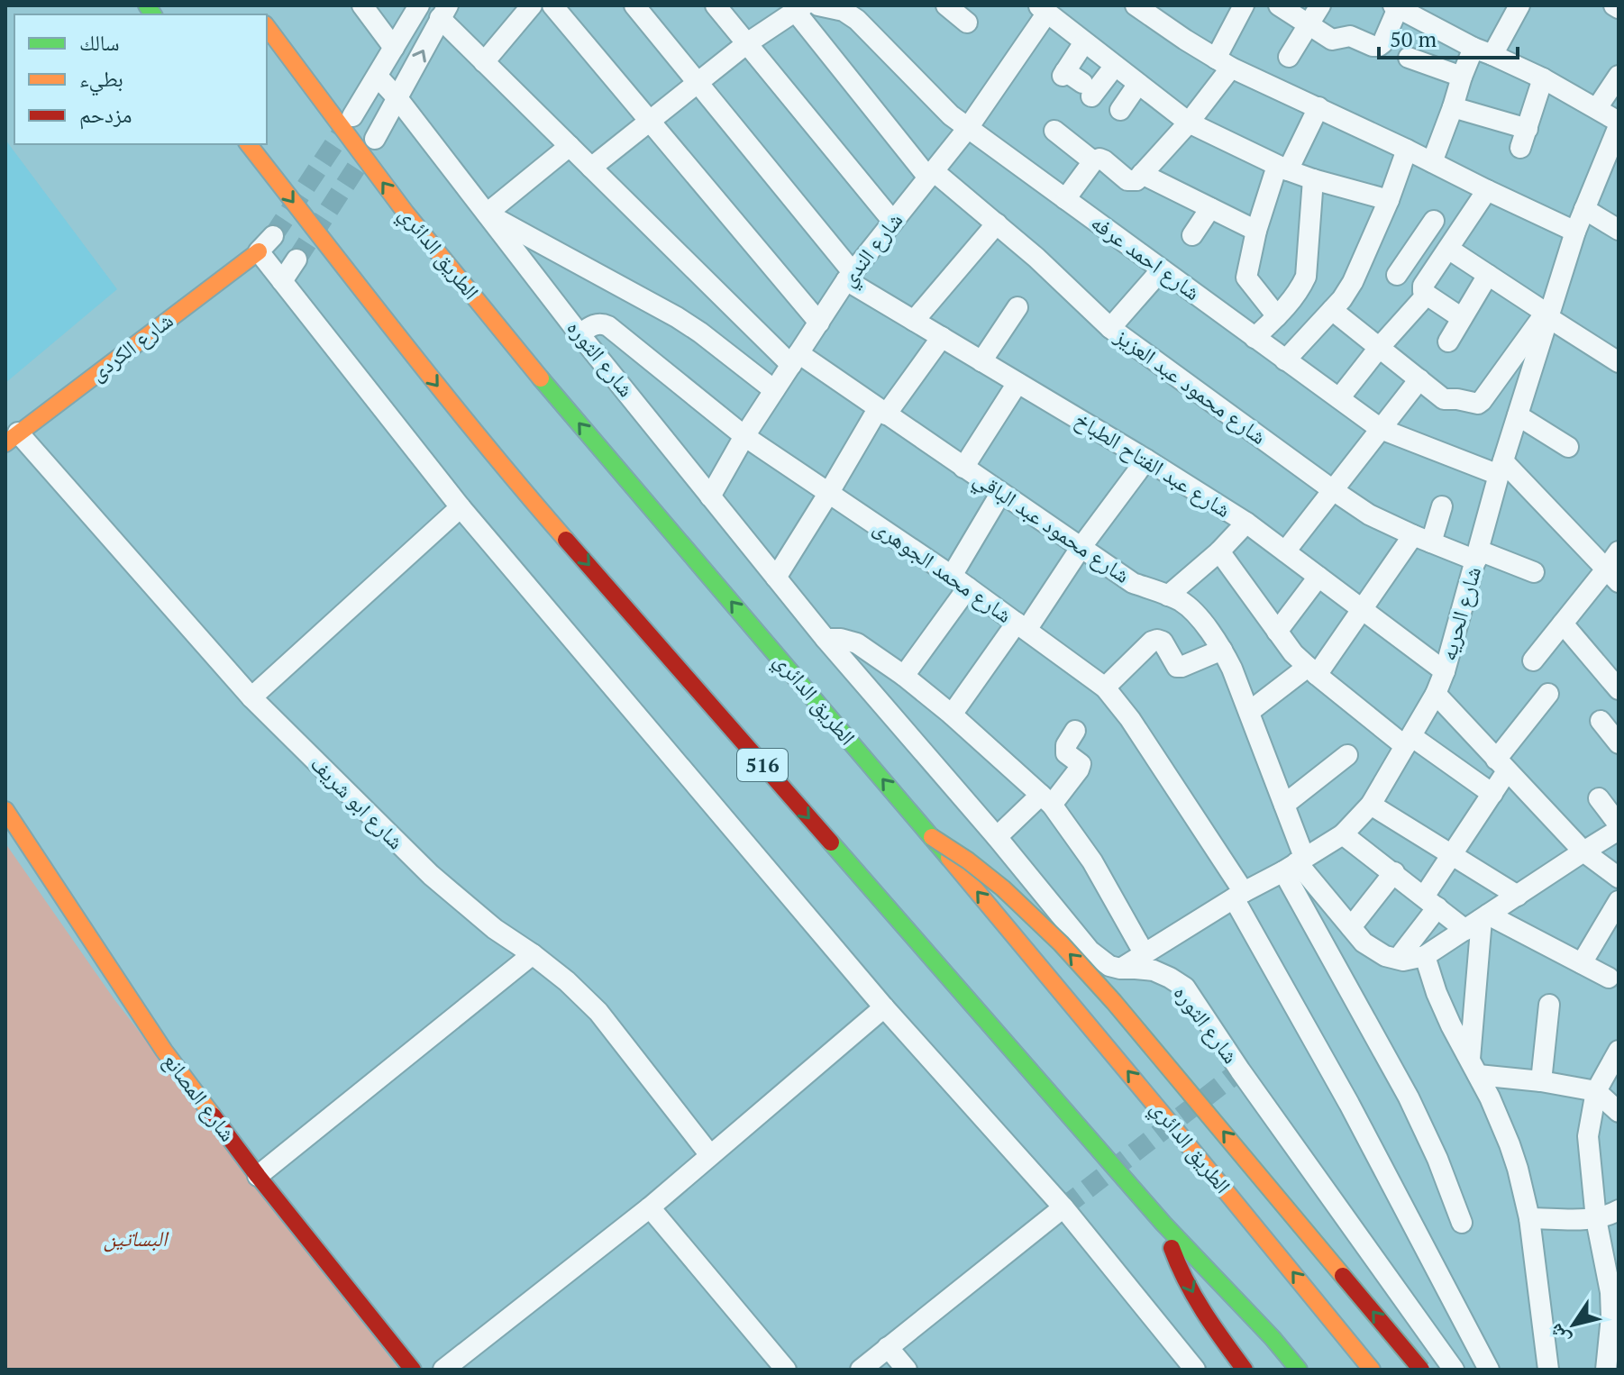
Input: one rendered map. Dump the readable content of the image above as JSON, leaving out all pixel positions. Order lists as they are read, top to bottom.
{
  "streets": {
    "main road": [
      "الطريق الدائري",
      "شارع الكردى",
      "516",
      "شارع المصانع"
    ],
    "street": [
      "شارع الندي",
      "شارع احمد عرفه",
      "شارع الثوره",
      "شارع محمود عبد العزيز",
      "شارع عبد الفتاح الطباخ",
      "شارع محمود عبد الباقي",
      "شارع محمد الجوهرى",
      "شارع الحريه",
      "شارع ابو شريف"
    ]
  },
  "crossings": [
    ["شارع الندي", "شارع احمد عرفه"],
    ["شارع الندي", "شارع الثوره"],
    ["شارع الندي", "شارع محمود عبد العزيز"],
    ["شارع الندي", "شارع عبد الفتاح الطباخ"],
    ["شارع الندي", "شارع محمود عبد الباقي"],
    ["شارع الندي", "شارع محمد الجوهرى"],
    ["شارع احمد عرفه", "شارع الحريه"],
    ["شارع الكردى", "شارع ابو شريف"],
    ["شارع الثوره", "شارع محمد الجوهرى"],
    ["شارع الثوره", "شارع الحريه"],
    ["شارع محمود عبد العزيز", "شارع الحريه"],
    ["شارع عبد الفتاح الطباخ", "شارع الحريه"],
    ["شارع محمود عبد الباقي", "شارع الحريه"],
    ["شارع محمد الجوهرى", "شارع الحريه"]
  ],
  "parks": ["البساتين"],
  "legend": ["سالك", "بطيء", "مزدحم"],
  "scale_bar": "50 m",
  "north": "bottom left"
}
